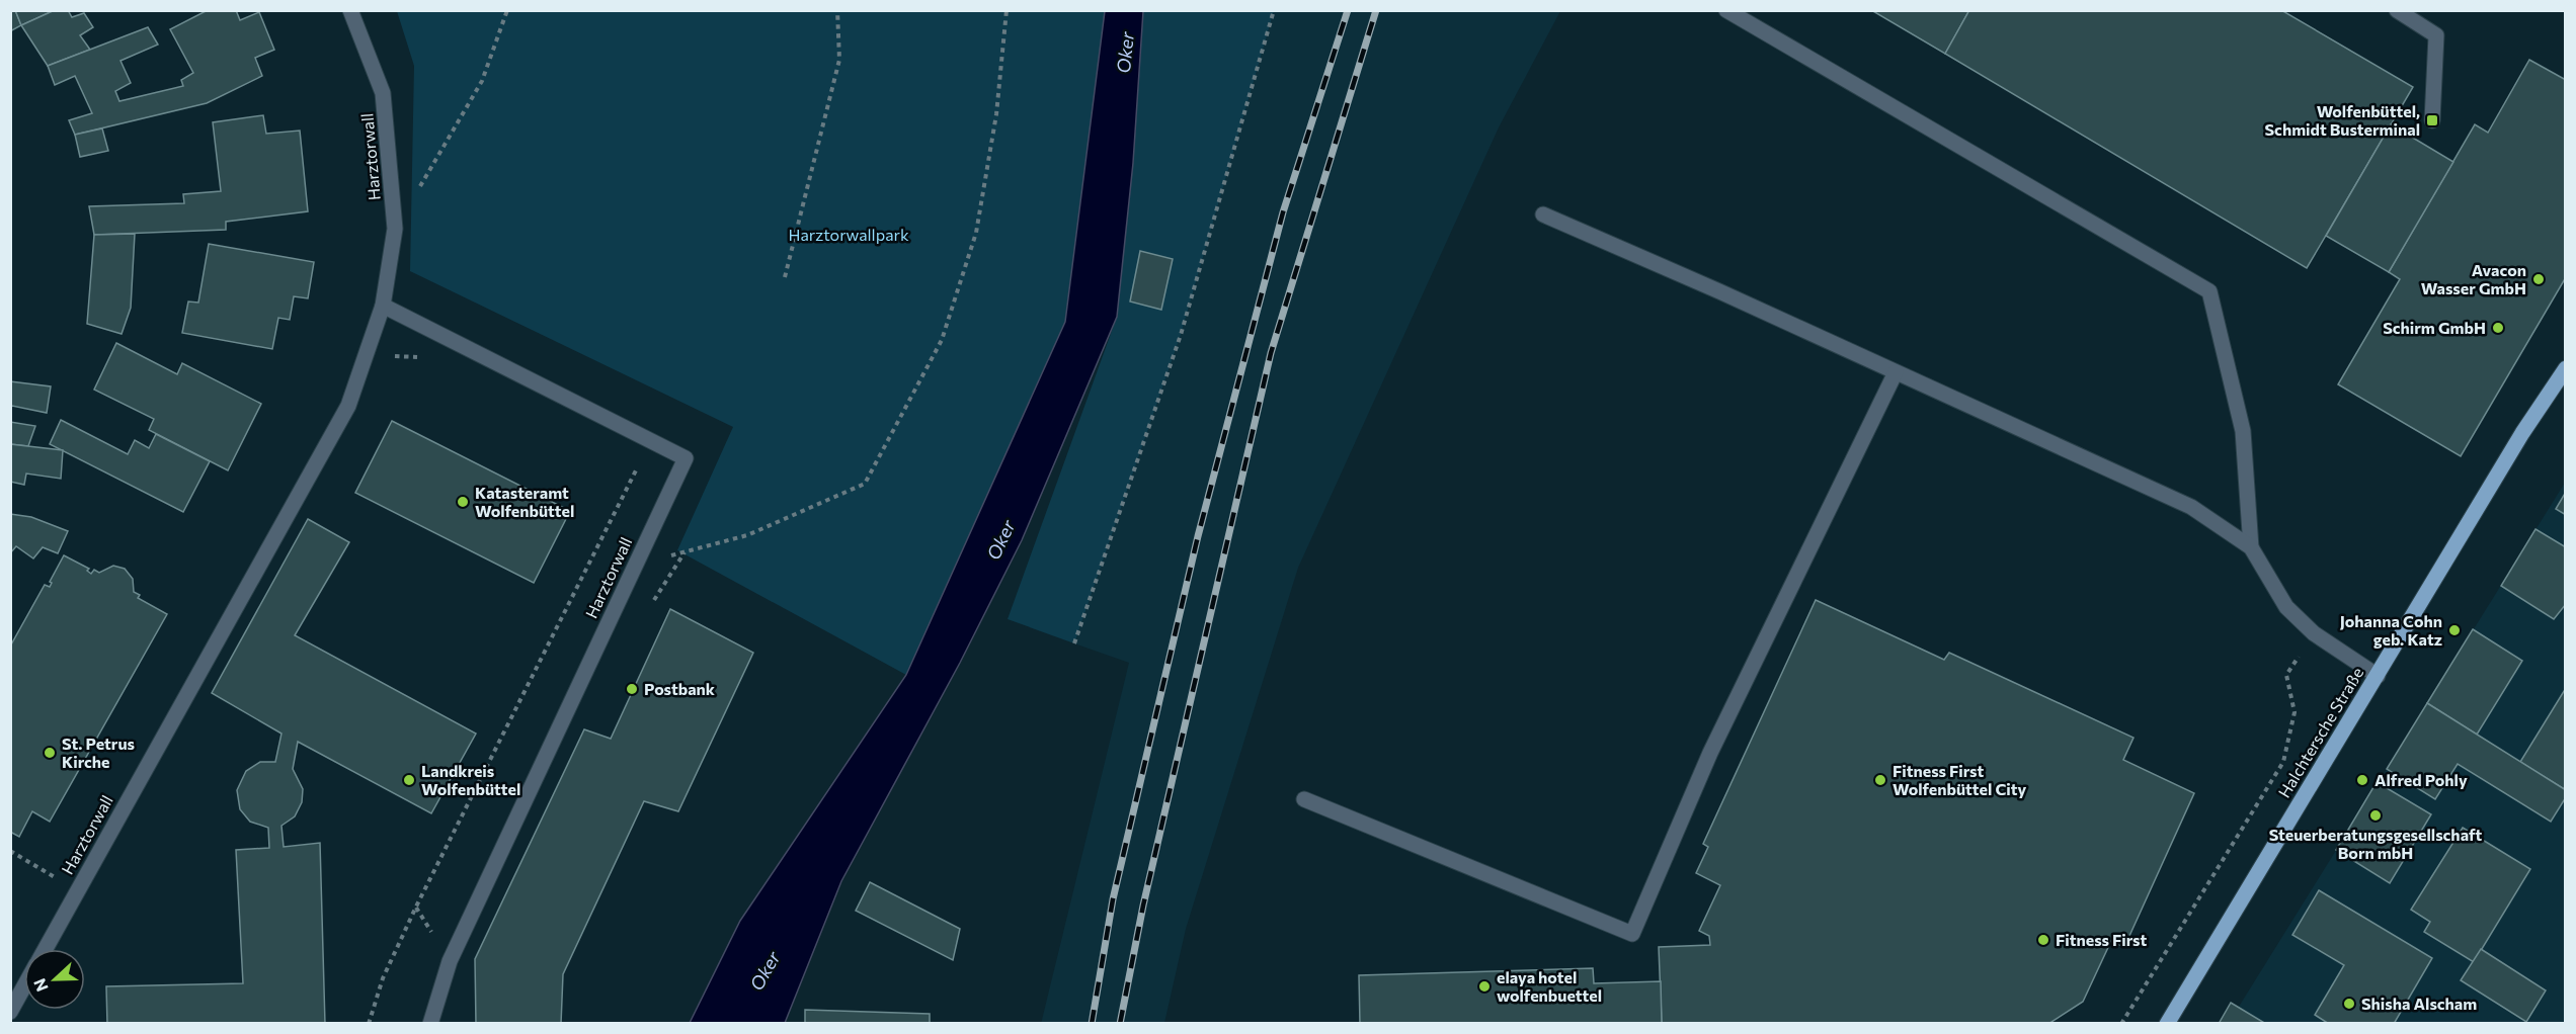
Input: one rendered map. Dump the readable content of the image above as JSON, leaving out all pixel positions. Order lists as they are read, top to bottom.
{
  "streets": {
    "main road": ["Halchtersche Straße"],
    "street": ["Harztorwall"]
  },
  "water": ["Oker"],
  "parks": ["Harztorwallpark"],
  "places": {
    "transit": ["Wolfenbüttel, Schmidt Busterminal"],
    "other": [
      "Avacon Wasser GmbH",
      "Schirm GmbH",
      "Katasteramt Wolfenbüttel",
      "Johanna Cohn geb. Katz",
      "Postbank",
      "St. Petrus Kirche",
      "Landkreis Wolfenbüttel",
      "Fitness First Wolfenbüttel City",
      "Alfred Pohly",
      "Steuerberatungsgesellschaft Born mbH",
      "Fitness First",
      "elaya hotel wolfenbuettel",
      "Shisha Alscham"
    ]
  },
  "north": "left"
}
